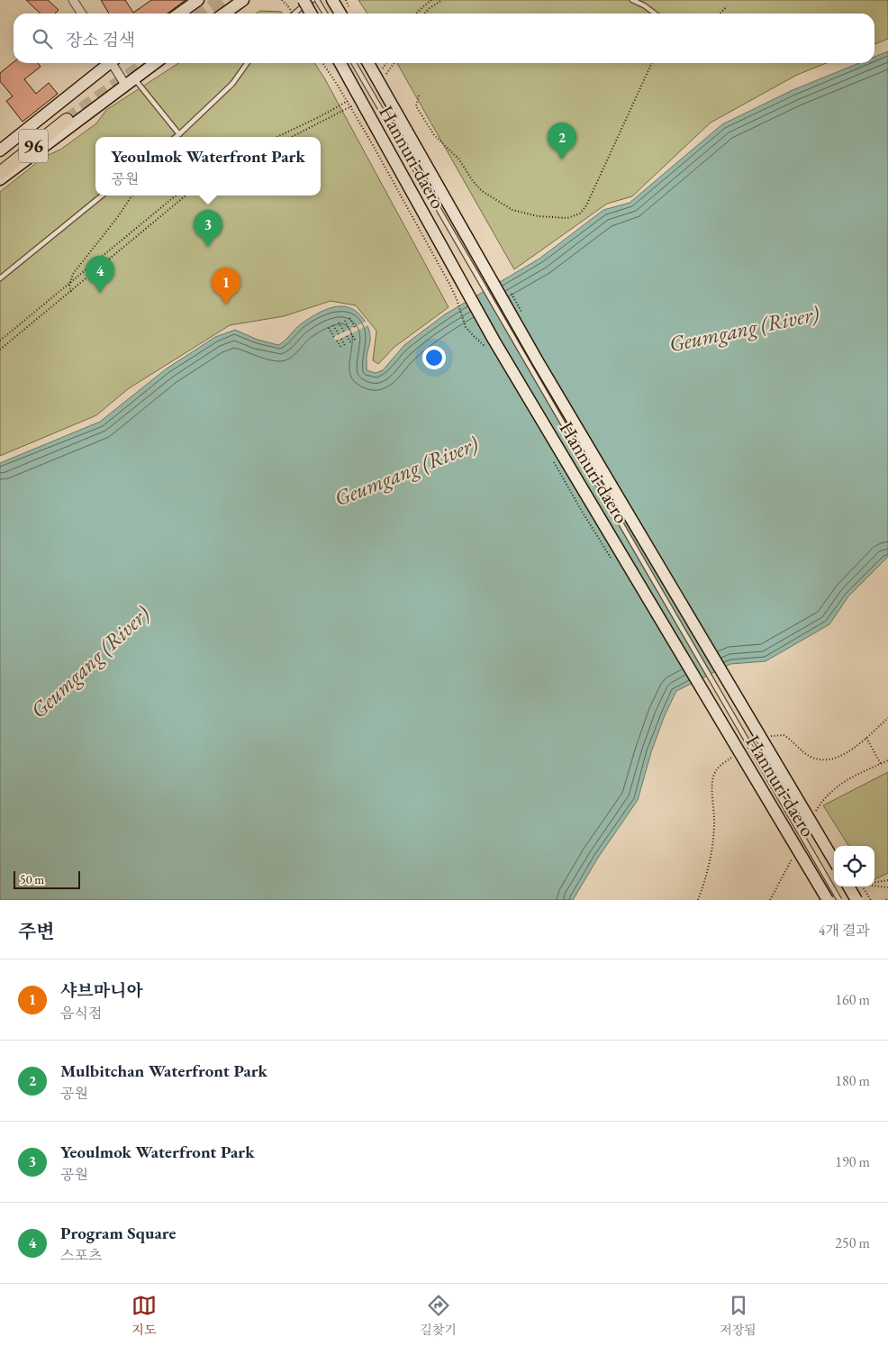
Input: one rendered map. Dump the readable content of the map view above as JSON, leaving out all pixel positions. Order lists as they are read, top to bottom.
{
  "streets": {
    "main road": ["96"],
    "street": ["Hannuri-daero"]
  },
  "water": ["Geumgang (River)"],
  "scale_bar": "50 m",
  "page": {
    "search": "장소 검색",
    "pins": [
      "2",
      "3",
      "4",
      "1"
    ],
    "popup": ["Yeoulmok Waterfront Park", "공원"],
    "scale": "50 m",
    "heading": ["주변", "4개 결과"],
    "list": [
      {
        "mark": "1",
        "name": "샤브마니아",
        "note": "음식점",
        "value": "160 m"
      },
      {
        "mark": "2",
        "name": "Mulbitchan Waterfront Park",
        "note": "공원",
        "value": "180 m"
      },
      {
        "mark": "3",
        "name": "Yeoulmok Waterfront Park",
        "note": "공원",
        "value": "190 m"
      },
      {
        "mark": "4",
        "name": "Program Square",
        "note": "스포츠",
        "value": "250 m"
      }
    ],
    "nav": ["지도", "길찾기", "저장됨"]
  }
}
